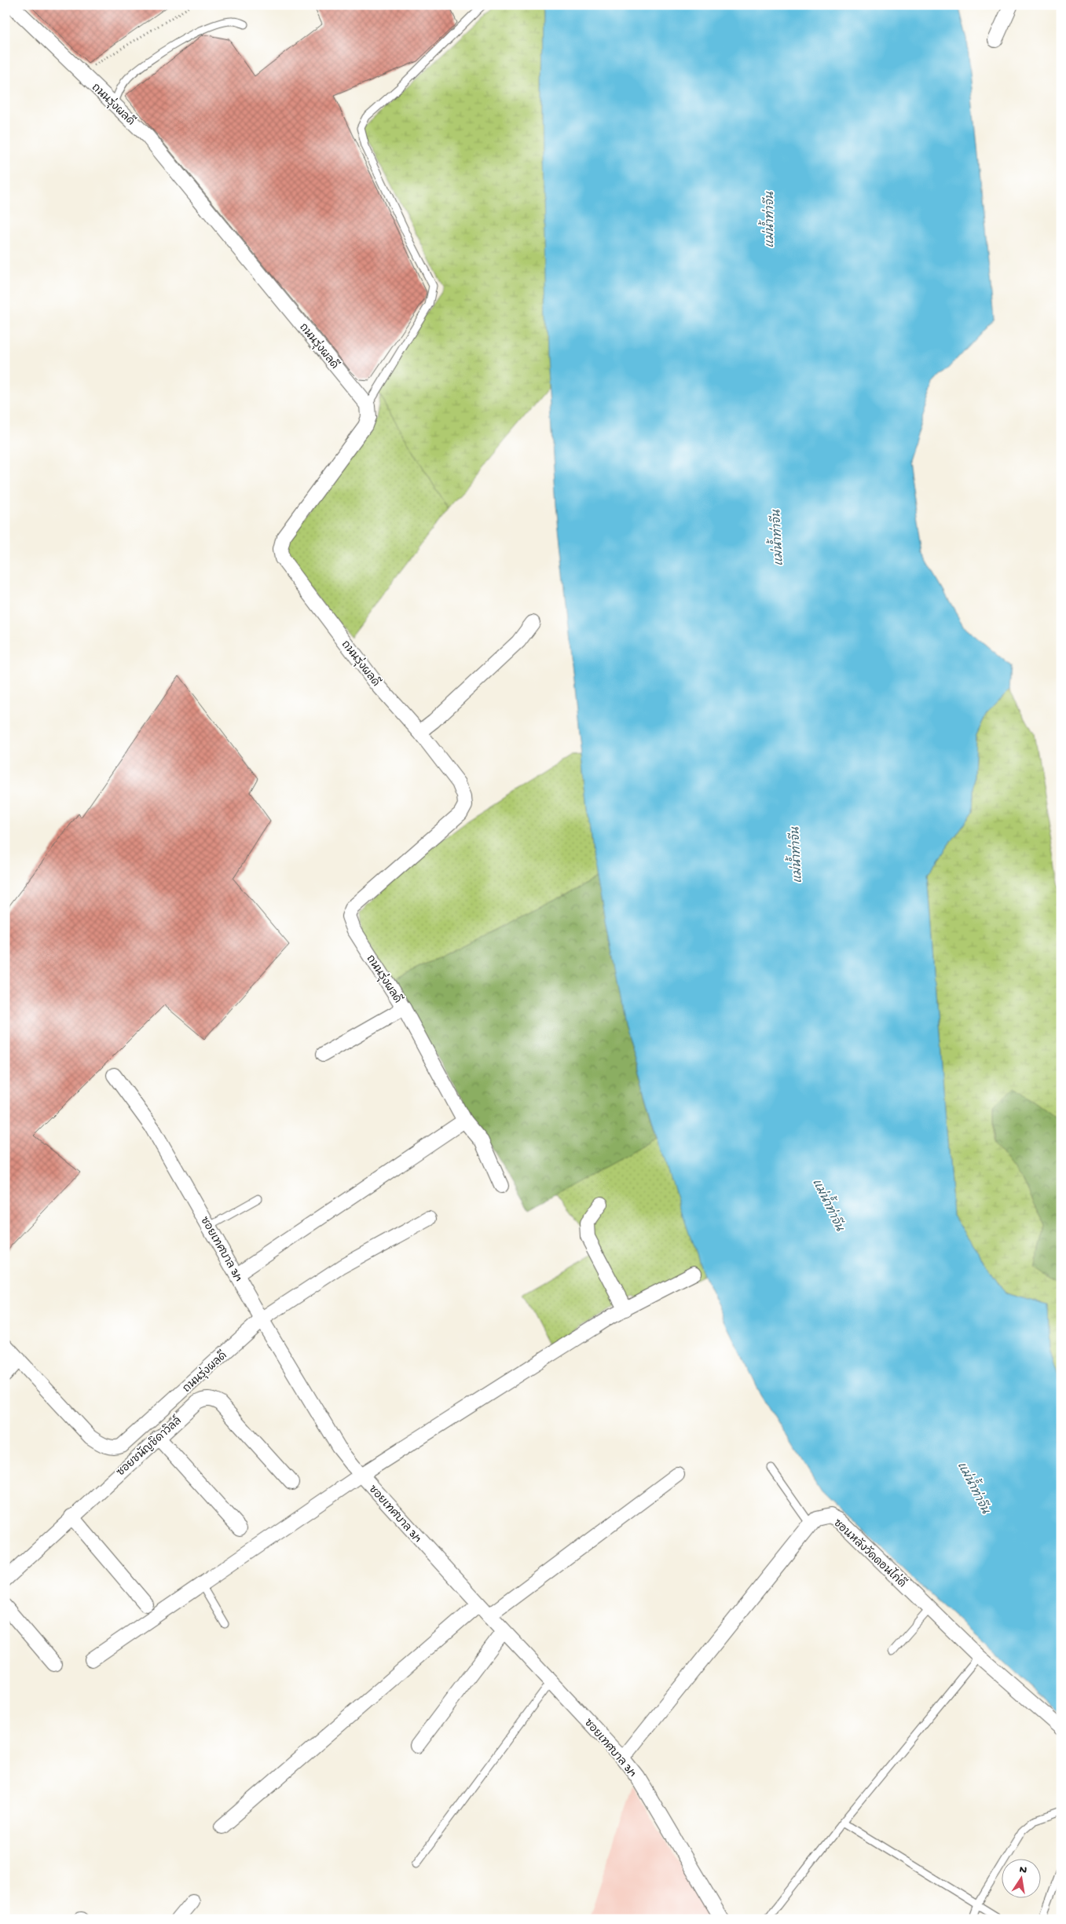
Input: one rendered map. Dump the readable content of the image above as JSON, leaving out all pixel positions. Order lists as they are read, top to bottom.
{
  "streets": {
    "street": [
      "ถนนรุ่งผลดี",
      "ซอยเทศบาล 3/1",
      "ซอยชนัญชิดาวิลล์",
      "ซอนหลังวัดดอนไก่ดี"
    ]
  },
  "crossings": [
    ["ถนนรุ่งผลดี", "ซอยเทศบาล 3/1"],
    ["ซอยเทศบาล 3/1", "ซอนหลังวัดดอนไก่ดี"]
  ],
  "water": ["แม่น้ำท่าจีน"],
  "north": "top"
}
